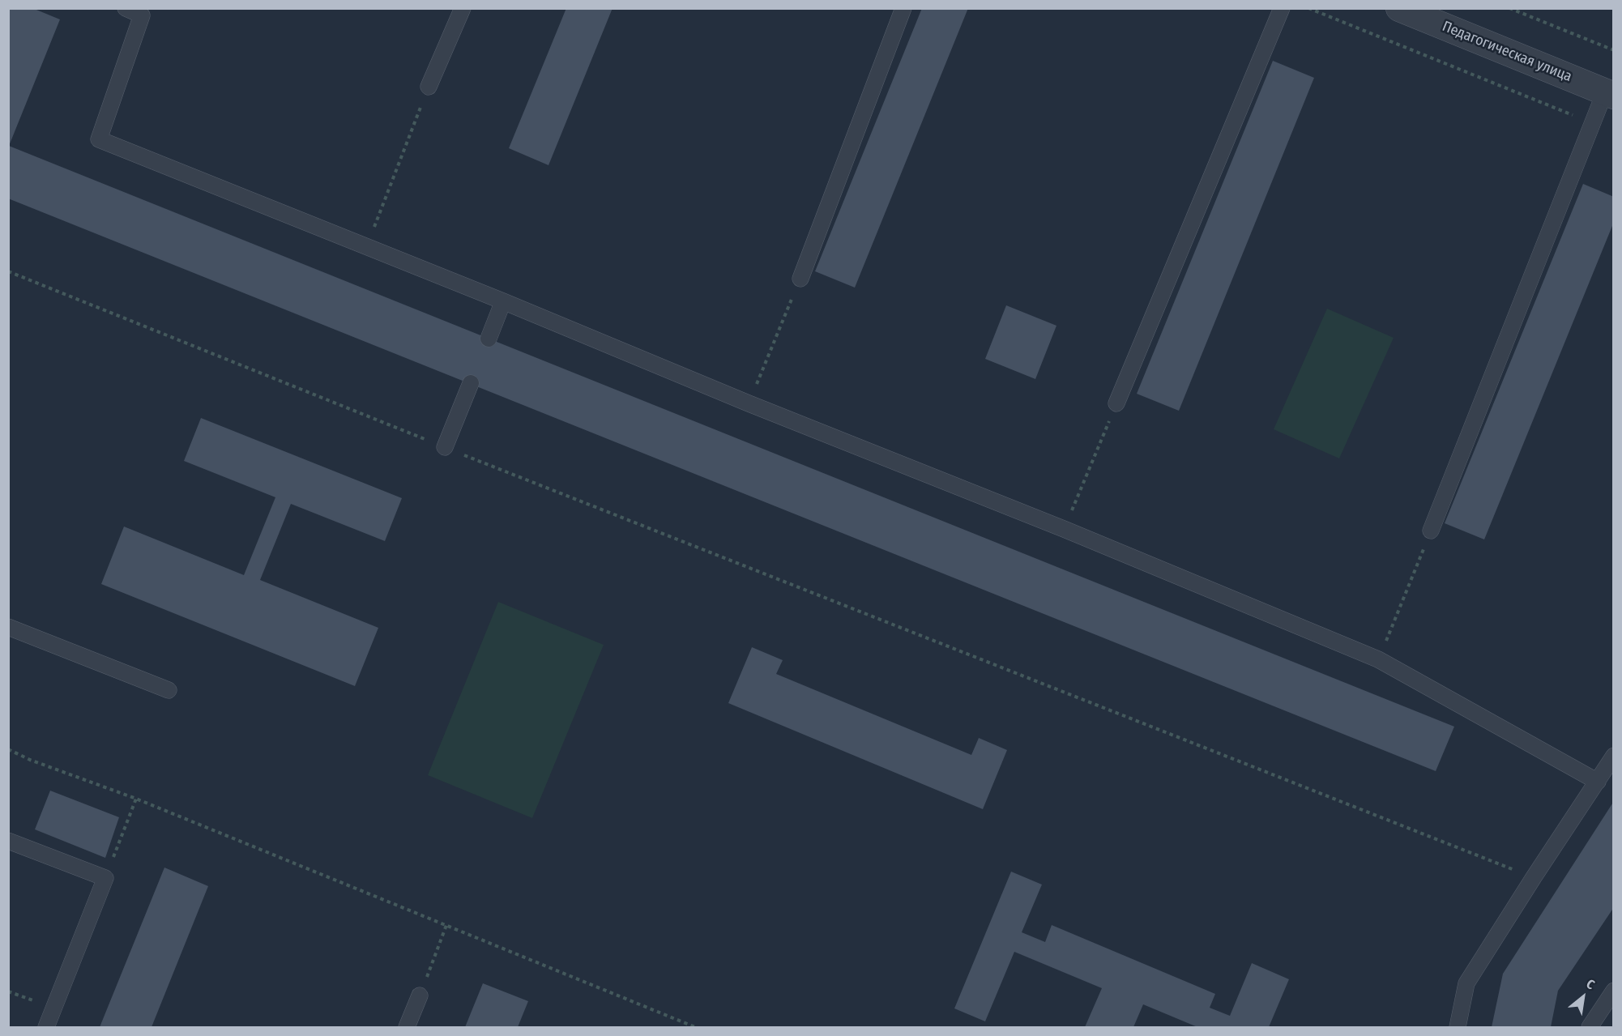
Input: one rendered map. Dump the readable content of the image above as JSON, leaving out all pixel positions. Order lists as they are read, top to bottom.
{
  "streets": {
    "street": ["Педагогическая улица"]
  },
  "north": "top right"
}
